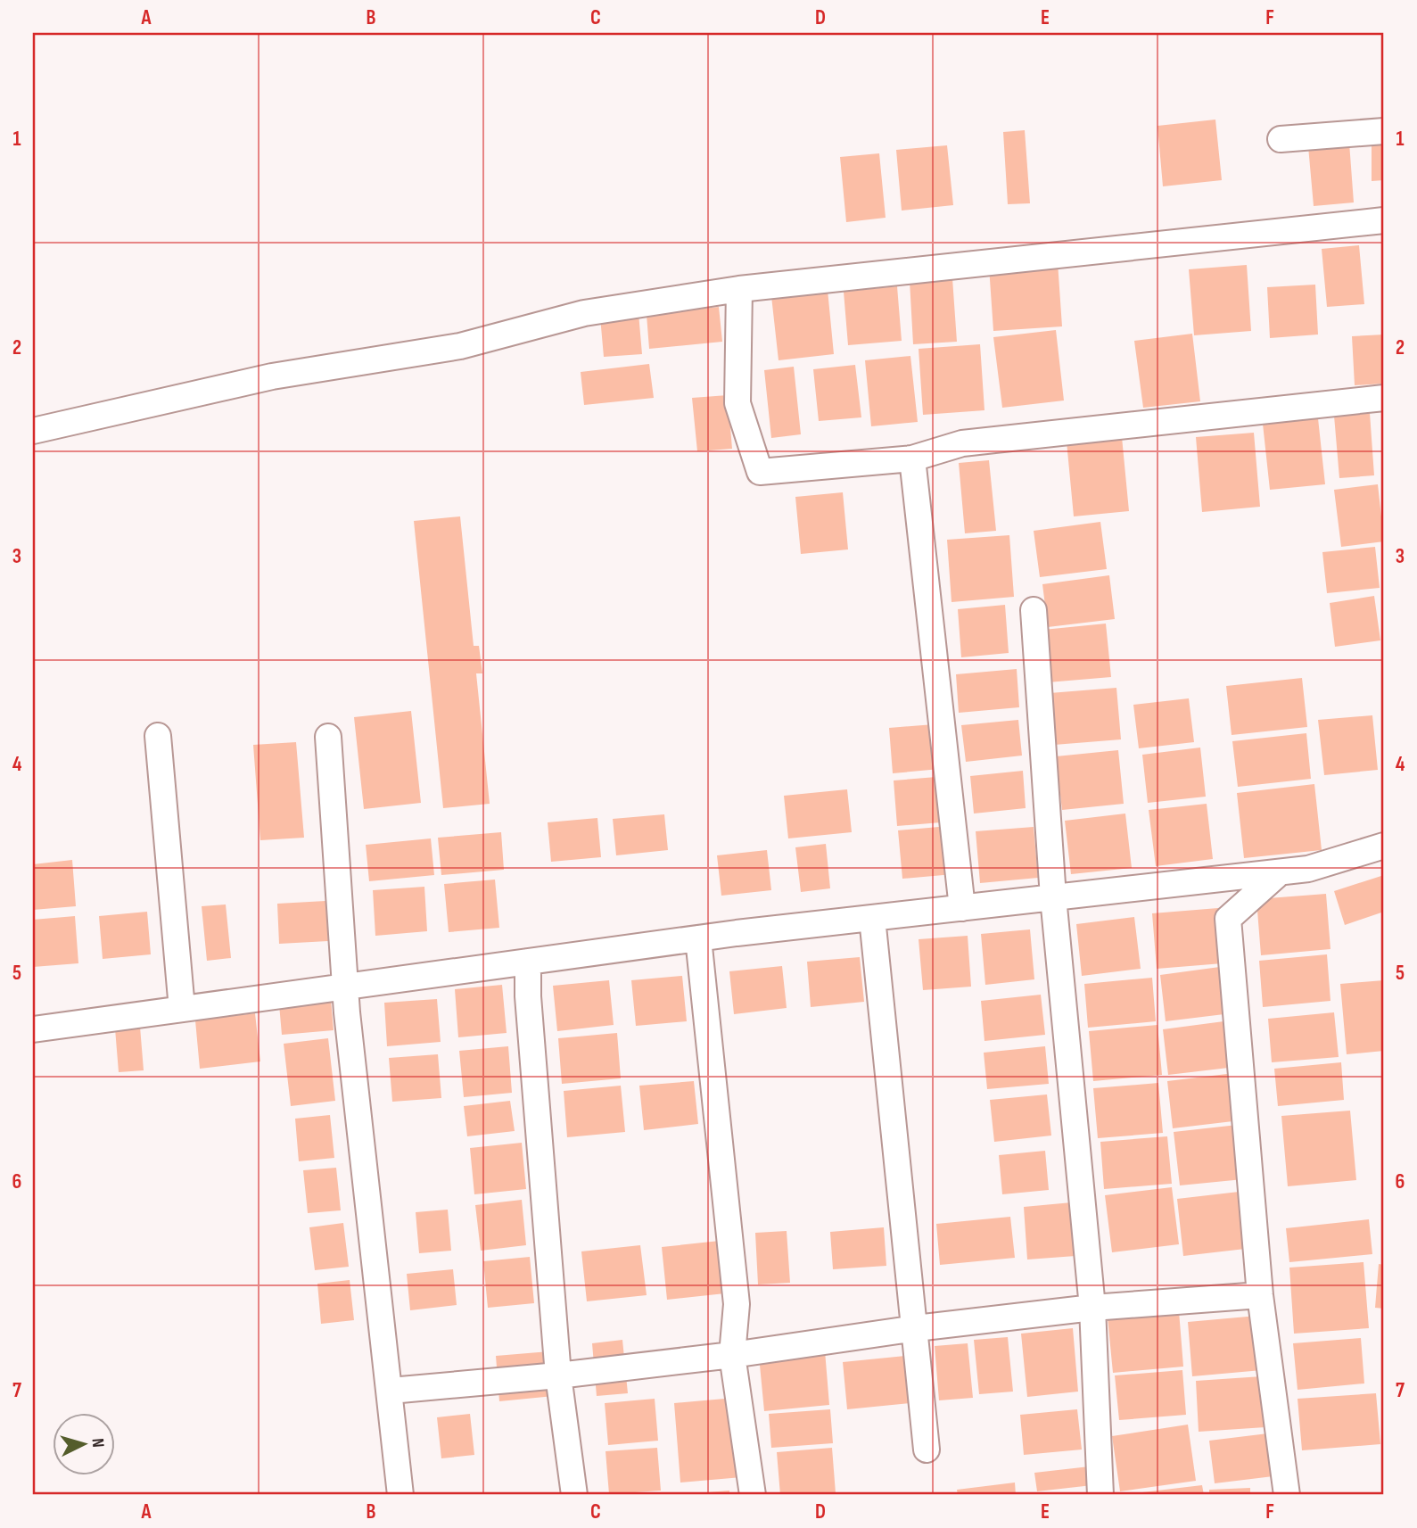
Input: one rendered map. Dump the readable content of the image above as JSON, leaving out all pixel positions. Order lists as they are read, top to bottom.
{
  "north": "right",
  "grid": {
    "columns": [
      "A",
      "B",
      "C",
      "D",
      "E",
      "F"
    ],
    "rows": [
      "1",
      "2",
      "3",
      "4",
      "5",
      "6",
      "7"
    ]
  }
}
